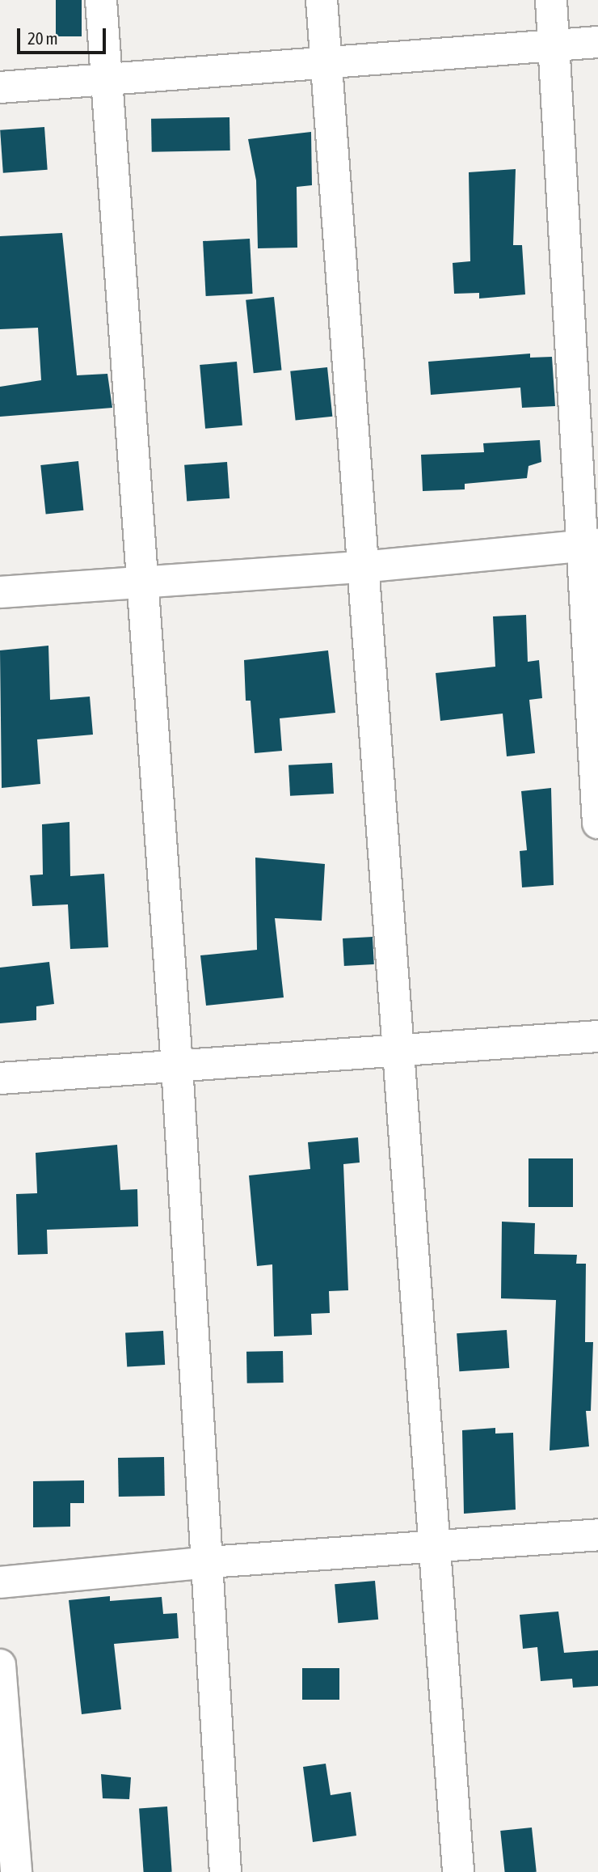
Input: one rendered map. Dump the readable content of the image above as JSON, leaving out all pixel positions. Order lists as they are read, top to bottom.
{
  "scale_bar": "20 m"
}
